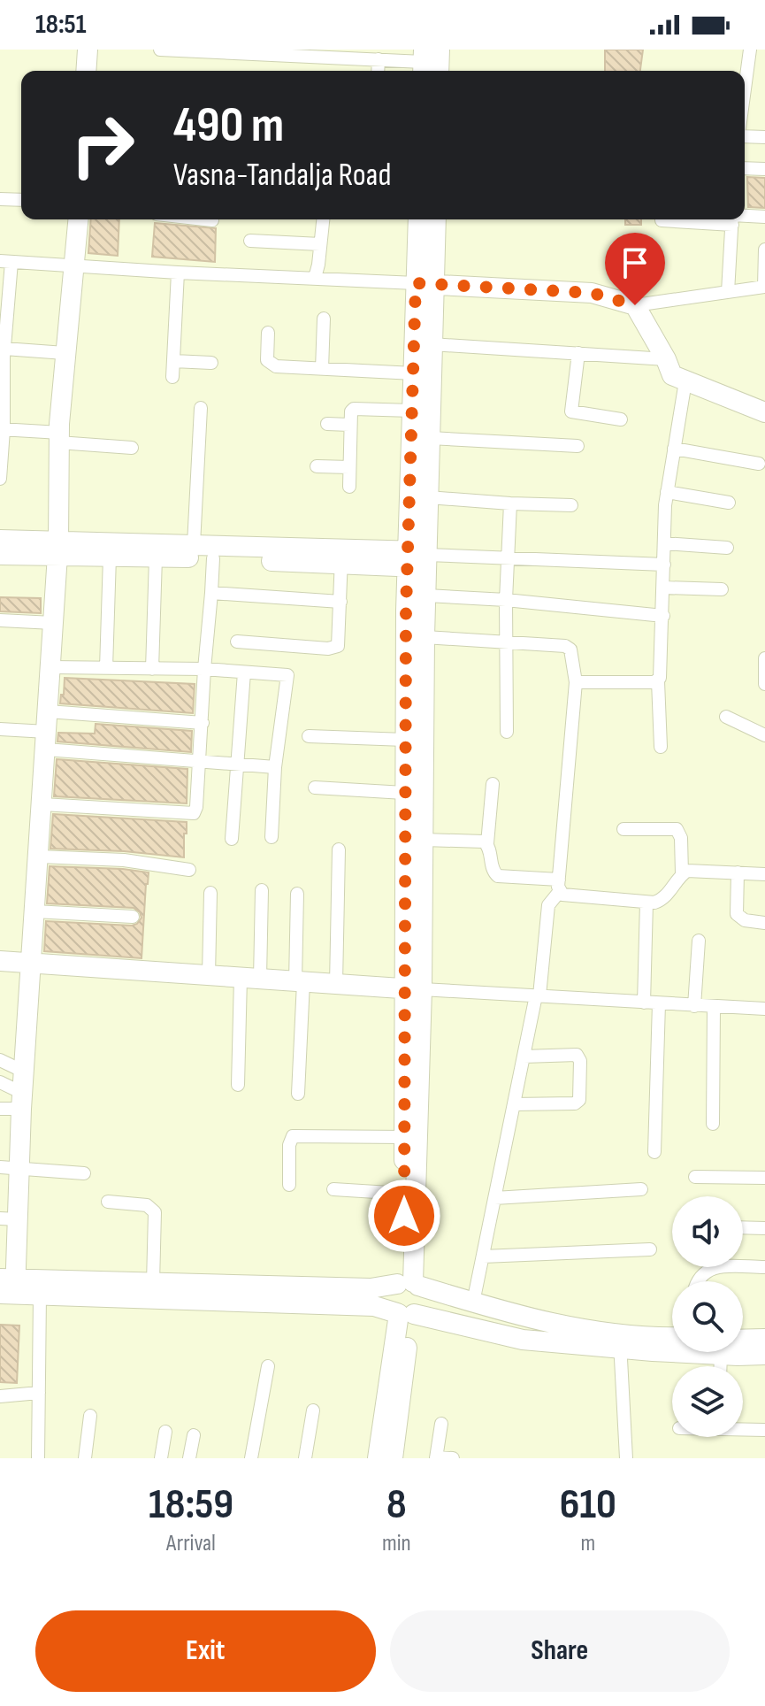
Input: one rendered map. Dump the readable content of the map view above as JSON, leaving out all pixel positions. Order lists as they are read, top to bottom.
{
  "page": {
    "status": "18:51",
    "turn": ["490 m", "Vasna-Tandalja Road"],
    "eta": [
      "18:59",
      "Arrival",
      "8",
      "min",
      "610",
      "m"
    ],
    "buttons": ["Exit", "Share"]
  }
}
